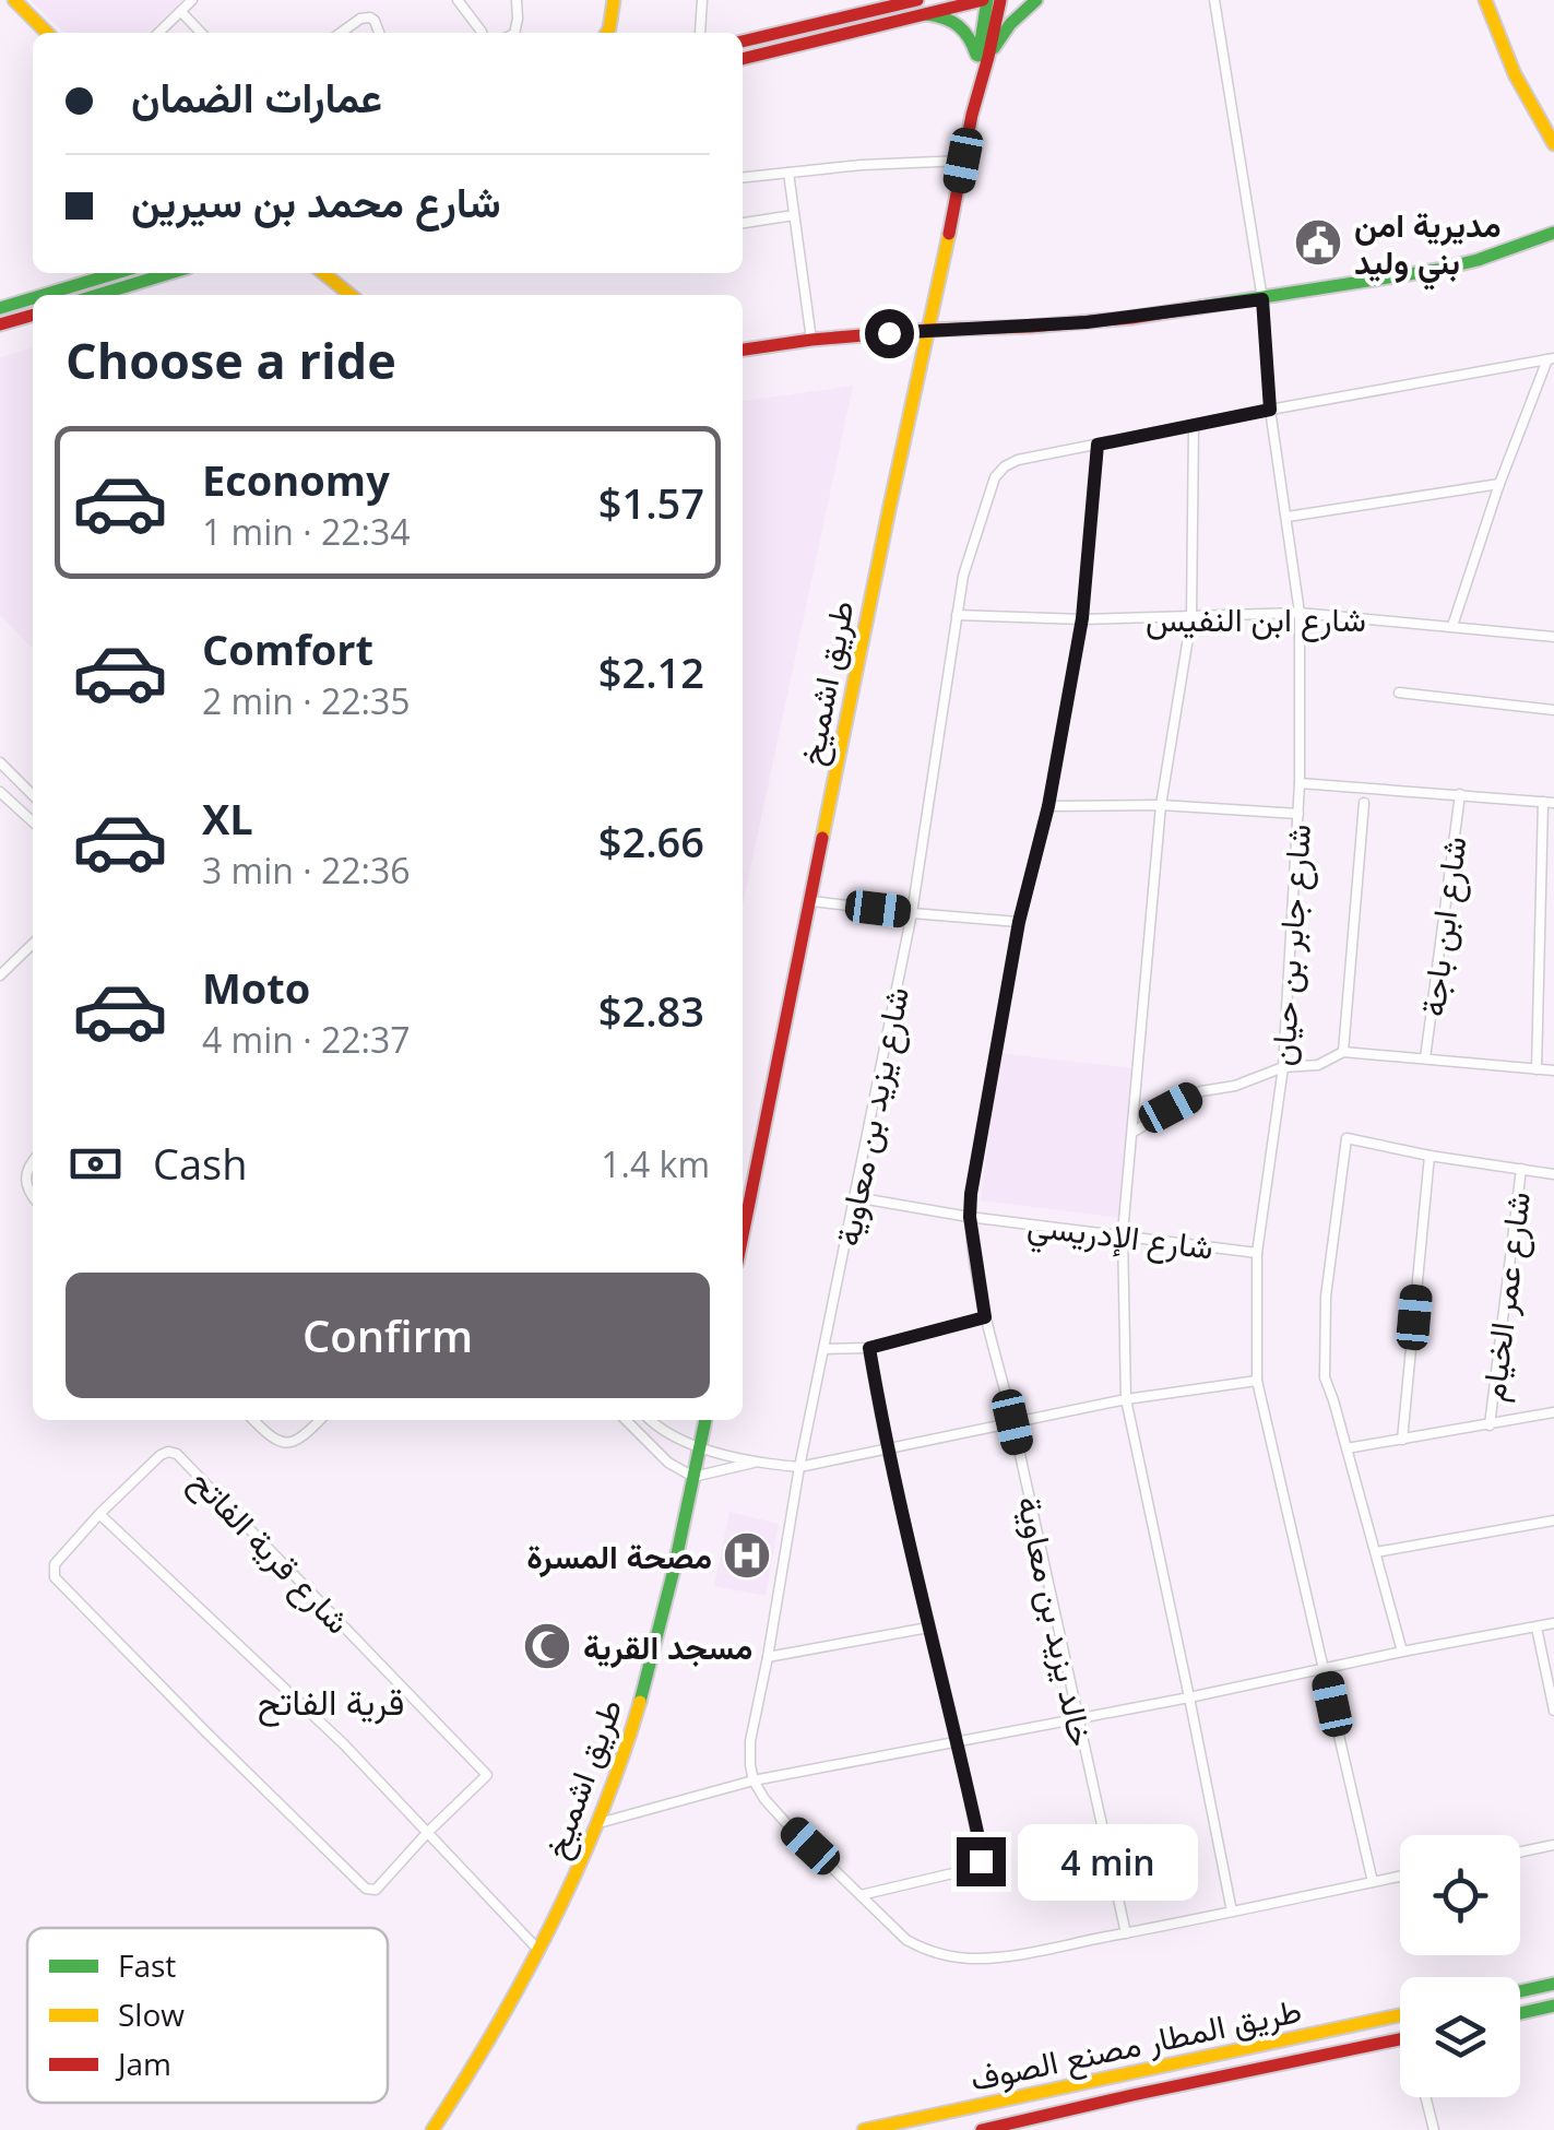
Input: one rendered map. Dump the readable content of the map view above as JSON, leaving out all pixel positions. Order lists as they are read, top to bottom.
{
  "streets": {
    "main road": ["طريق اشميخ", "طريق المطار مصنع الصوف"],
    "street": [
      "شارع ابن النفيس",
      "شارع ابن باجة",
      "شارع جابر بن حيان",
      "شارع يزيد بن معاوية",
      "شارع الإدريسي",
      "شارع عمر الخيام",
      "شارع قرية الفاتح",
      "خالد يزيد بن معاوية"
    ]
  },
  "crossings": [
    ["شارع ابن النفيس", "شارع جابر بن حيان"],
    ["شارع ابن النفيس", "شارع يزيد بن معاوية"],
    ["شارع ابن النفيس", "خالد يزيد بن معاوية"],
    ["شارع جابر بن حيان", "شارع يزيد بن معاوية"],
    ["شارع جابر بن حيان", "شارع الإدريسي"],
    ["شارع يزيد بن معاوية", "شارع الإدريسي"],
    ["شارع يزيد بن معاوية", "خالد يزيد بن معاوية"],
    ["شارع الإدريسي", "خالد يزيد بن معاوية"]
  ],
  "districts": ["قرية الفاتح"],
  "places": {
    "public building": ["مديرية امن بني وليد"],
    "hospital": ["مصحة المسرة"],
    "mosque": ["مسجد القرية"]
  },
  "legend": ["Fast", "Slow", "Jam"],
  "page": {
    "banner": ["عمارات الضمان", "شارع محمد بن سيرين"],
    "heading": "Choose a ride",
    "list": [
      {
        "name": "Economy",
        "note": "1 min · 22:34",
        "value": "$1.57"
      },
      {
        "name": "Comfort",
        "note": "2 min · 22:35",
        "value": "$2.12"
      },
      {
        "name": "XL",
        "note": "3 min · 22:36",
        "value": "$2.66"
      },
      {
        "name": "Moto",
        "note": "4 min · 22:37",
        "value": "$2.83"
      }
    ],
    "pay": ["Cash", "1.4 km"],
    "buttons": "Confirm",
    "bubble": "4 min"
  }
}
